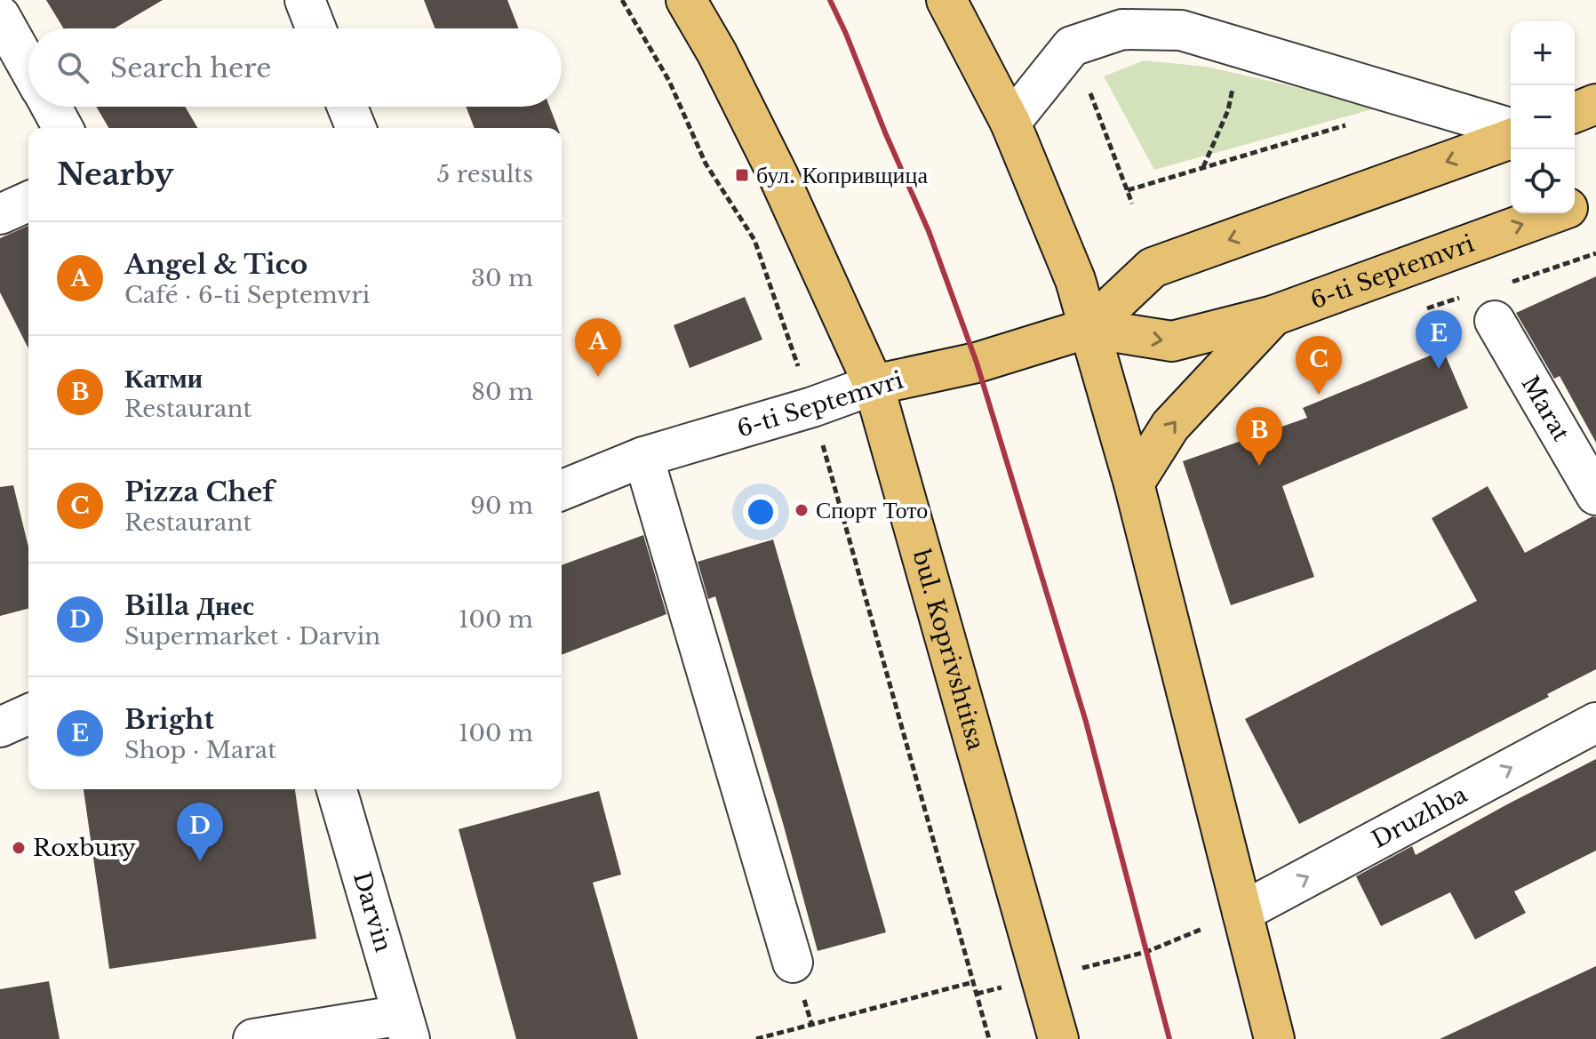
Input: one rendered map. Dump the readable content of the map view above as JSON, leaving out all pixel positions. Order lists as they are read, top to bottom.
{
  "streets": {
    "main road": ["6-ti Septemvri", "bul. Koprivshtitsa"],
    "street": ["Marat", "Druzhba", "Darvin"]
  },
  "crossings": [
    ["6-ti Septemvri", "bul. Koprivshtitsa"]
  ],
  "one_way": ["Druzhba"],
  "places": {
    "transit": ["бул. Копривщица"],
    "other": ["Спорт Тото", "Roxbury"]
  },
  "page": {
    "map_buttons": ["+", "−"],
    "search": "Search here",
    "heading": ["Nearby", "5 results"],
    "list": [
      {
        "mark": "A",
        "name": "Angel & Tico",
        "note": "Café · 6-ti Septemvri",
        "value": "30 m"
      },
      {
        "mark": "B",
        "name": "Катми",
        "note": "Restaurant",
        "value": "80 m"
      },
      {
        "mark": "C",
        "name": "Pizza Chef",
        "note": "Restaurant",
        "value": "90 m"
      },
      {
        "mark": "D",
        "name": "Billa Днес",
        "note": "Supermarket · Darvin",
        "value": "100 m"
      },
      {
        "mark": "E",
        "name": "Bright",
        "note": "Shop · Marat",
        "value": "100 m"
      }
    ],
    "pins": [
      "E",
      "A",
      "C",
      "B",
      "D"
    ]
  }
}
